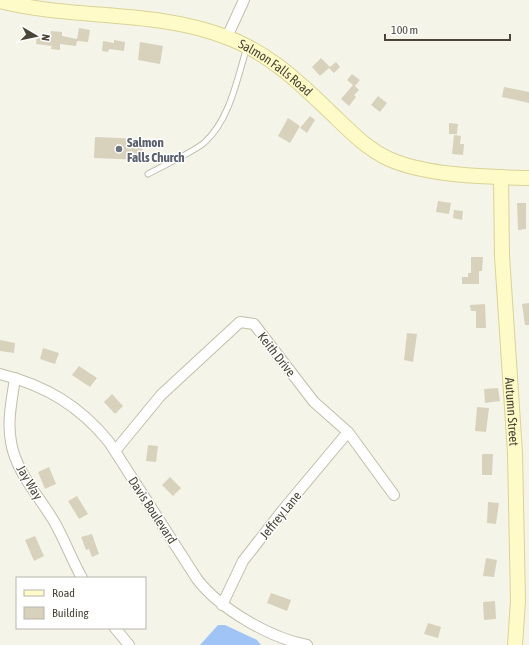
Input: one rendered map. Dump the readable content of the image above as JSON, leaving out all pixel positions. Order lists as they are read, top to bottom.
{
  "streets": {
    "street": [
      "Salmon Falls Road",
      "Keith Drive",
      "Autumn Street",
      "Jay Way",
      "Davis Boulevard",
      "Jeffrey Lane"
    ]
  },
  "crossings": [
    ["Salmon Falls Road", "Autumn Street"],
    ["Keith Drive", "Davis Boulevard"],
    ["Keith Drive", "Jeffrey Lane"],
    ["Jay Way", "Davis Boulevard"],
    ["Davis Boulevard", "Jeffrey Lane"]
  ],
  "places": ["Salmon Falls Church"],
  "legend": ["Road", "Building"],
  "scale_bar": "100 m",
  "north": "right"
}
